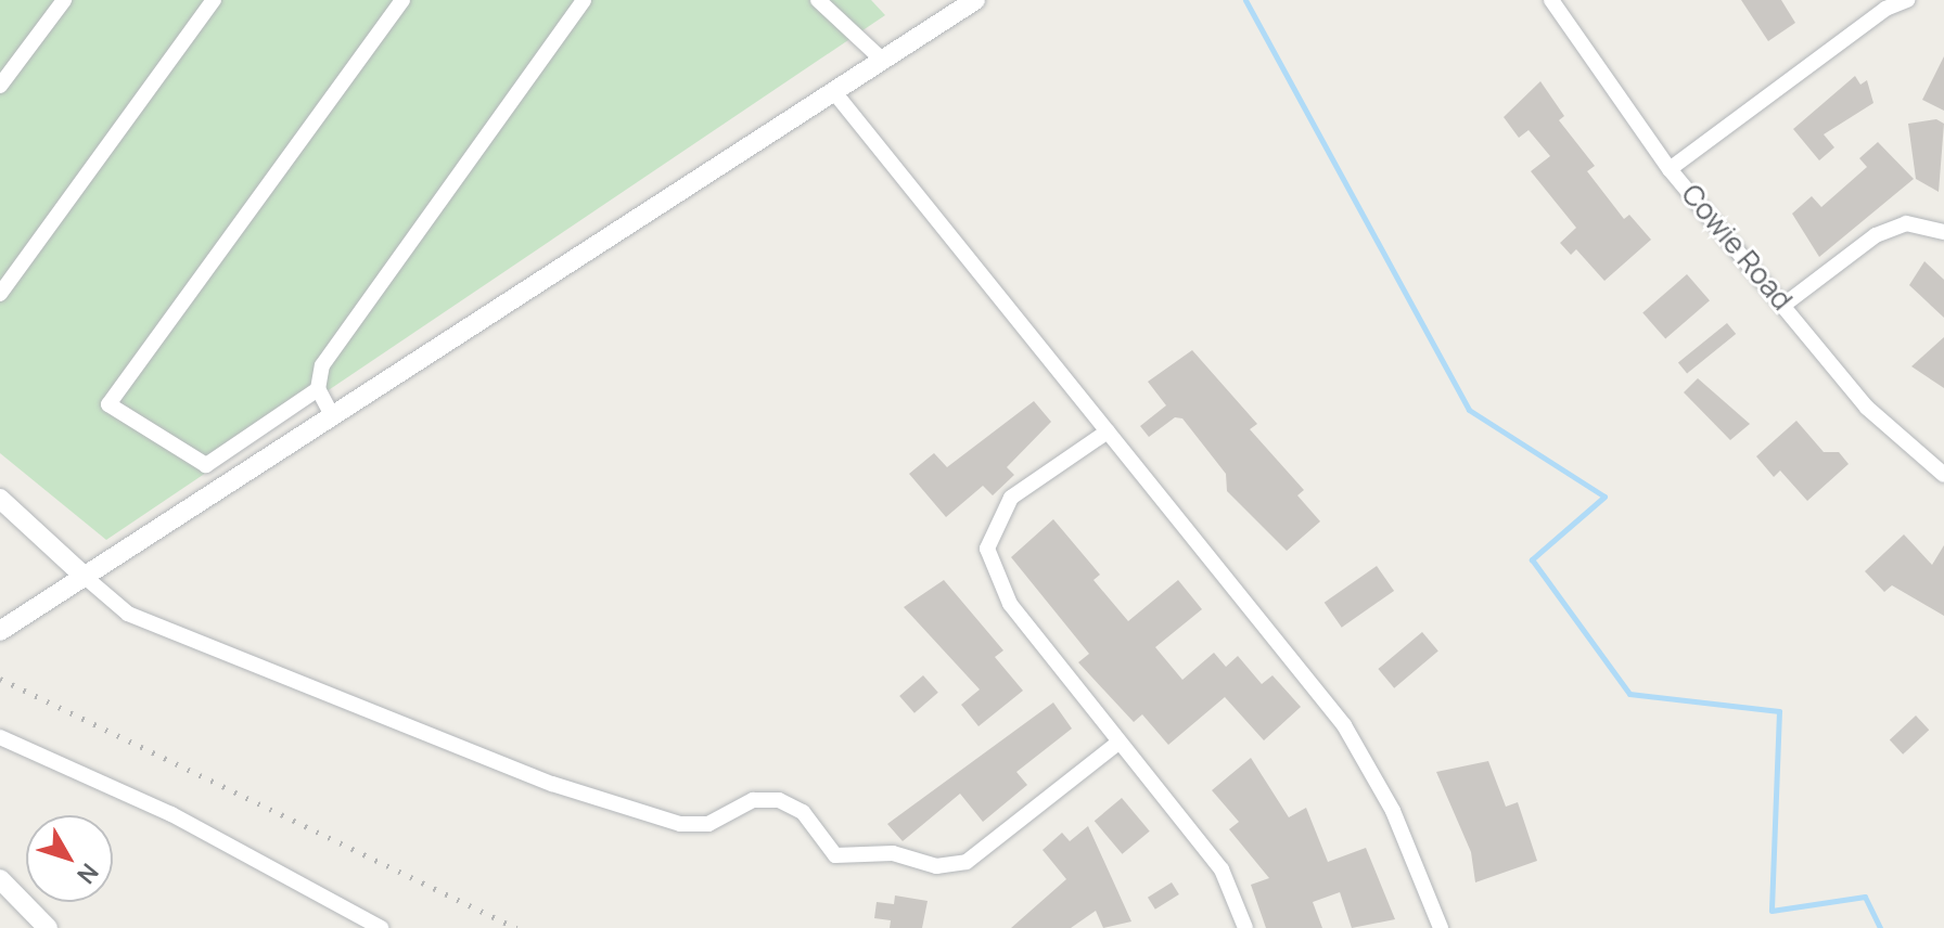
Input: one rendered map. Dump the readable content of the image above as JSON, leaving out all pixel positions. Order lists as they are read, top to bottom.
{
  "streets": {
    "street": ["Cowie Road"]
  },
  "north": "bottom right"
}
